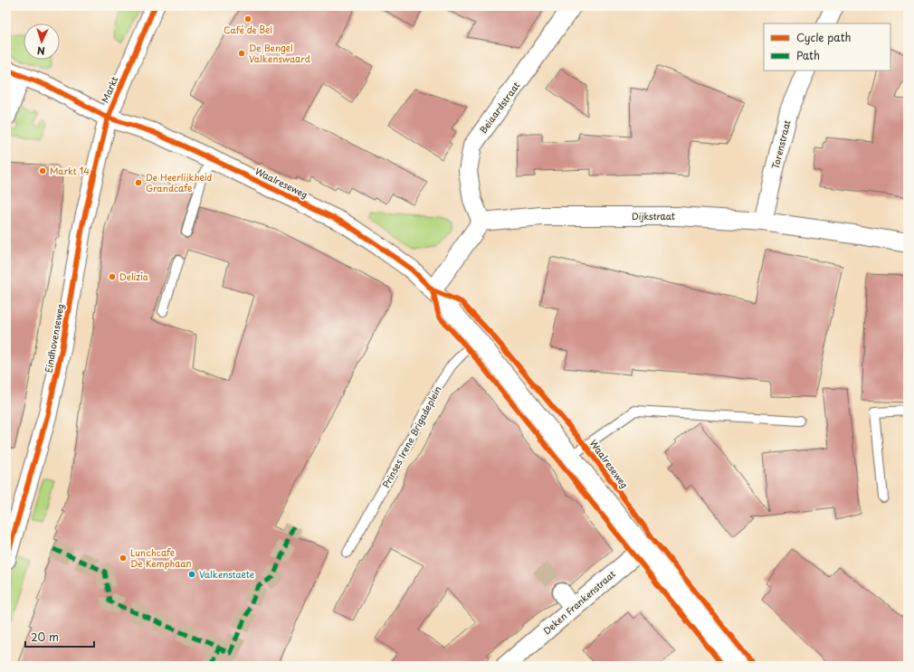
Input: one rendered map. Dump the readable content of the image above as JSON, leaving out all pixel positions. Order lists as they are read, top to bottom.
{
  "streets": {
    "street": [
      "Markt",
      "Beiaardstraat",
      "Torenstraat",
      "Waalreseweg",
      "Dijkstraat",
      "Eindhovenseweg",
      "Deken Frankenstraat"
    ],
    "lane": ["Prinses Irene Brigadeplein"]
  },
  "crossings": [
    ["Markt", "Waalreseweg"],
    ["Markt", "Eindhovenseweg"],
    ["Beiaardstraat", "Dijkstraat"],
    ["Torenstraat", "Dijkstraat"],
    ["Waalreseweg", "Eindhovenseweg"],
    ["Waalreseweg", "Prinses Irene Brigadeplein"],
    ["Waalreseweg", "Deken Frankenstraat"]
  ],
  "places": [
    "Café de Bel",
    "De Bengel Valkenswaard",
    "Markt 14",
    "De Heerlijkheid Grandcafe",
    "Delizia",
    "Lunchcafe De Kemphaan",
    "Valkenstaete"
  ],
  "legend": ["Cycle path", "Path"],
  "scale_bar": "20 m",
  "north": "bottom"
}
